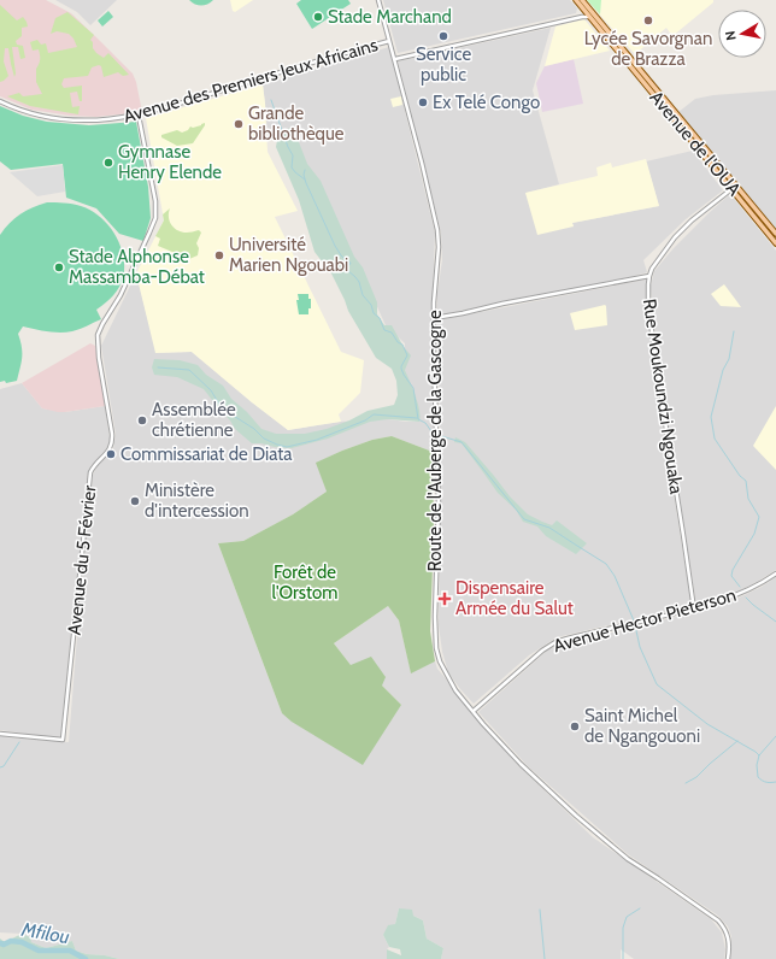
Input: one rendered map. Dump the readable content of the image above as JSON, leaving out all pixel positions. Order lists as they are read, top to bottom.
{
  "streets": {
    "main road": ["Avenue de l'OUA"],
    "street": [
      "Avenue des Premiers Jeux Africains",
      "Rue Moukoundzi Ngouaka",
      "Route de l'Auberge de la Gascogne",
      "Avenue du 5 Février",
      "Avenue Hector Pieterson"
    ]
  },
  "crossings": [
    ["Avenue des Premiers Jeux Africains", "Route de l'Auberge de la Gascogne"],
    ["Avenue des Premiers Jeux Africains", "Avenue du 5 Février"],
    ["Avenue de l'OUA", "Rue Moukoundzi Ngouaka"],
    ["Rue Moukoundzi Ngouaka", "Avenue Hector Pieterson"],
    ["Route de l'Auberge de la Gascogne", "Avenue Hector Pieterson"]
  ],
  "water": ["Mfilou"],
  "parks": ["Forêt de l'Orstom"],
  "places": {
    "other": [
      "Stade Marchand",
      "Lycée Savorgnan de Brazza",
      "Service public",
      "Ex Telé Congo",
      "Grande bibliothèque",
      "Gymnase Henry Elende",
      "Université Marien Ngouabi",
      "Stade Alphonse Massamba-Débat",
      "Assemblée chrétienne",
      "Commissariat de Diata",
      "Ministère d'intercession",
      "Saint Michel de Ngangouoni"
    ],
    "health": ["Dispensaire Armée du Salut"]
  },
  "north": "left"
}
